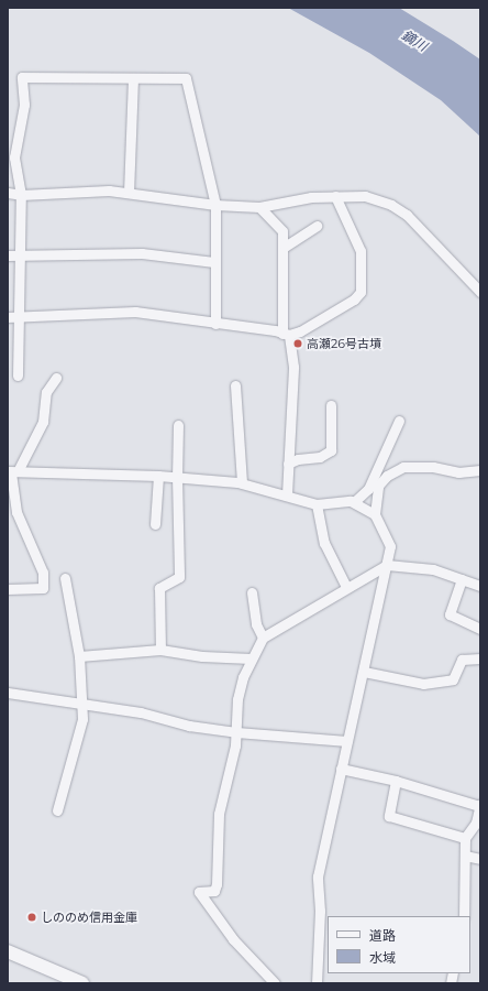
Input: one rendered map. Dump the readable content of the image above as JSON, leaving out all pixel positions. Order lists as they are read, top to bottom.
{
  "water": ["鏑川"],
  "places": ["高瀬26号古墳", "しののめ信用金庫"],
  "legend": ["道路", "水域"]
}
